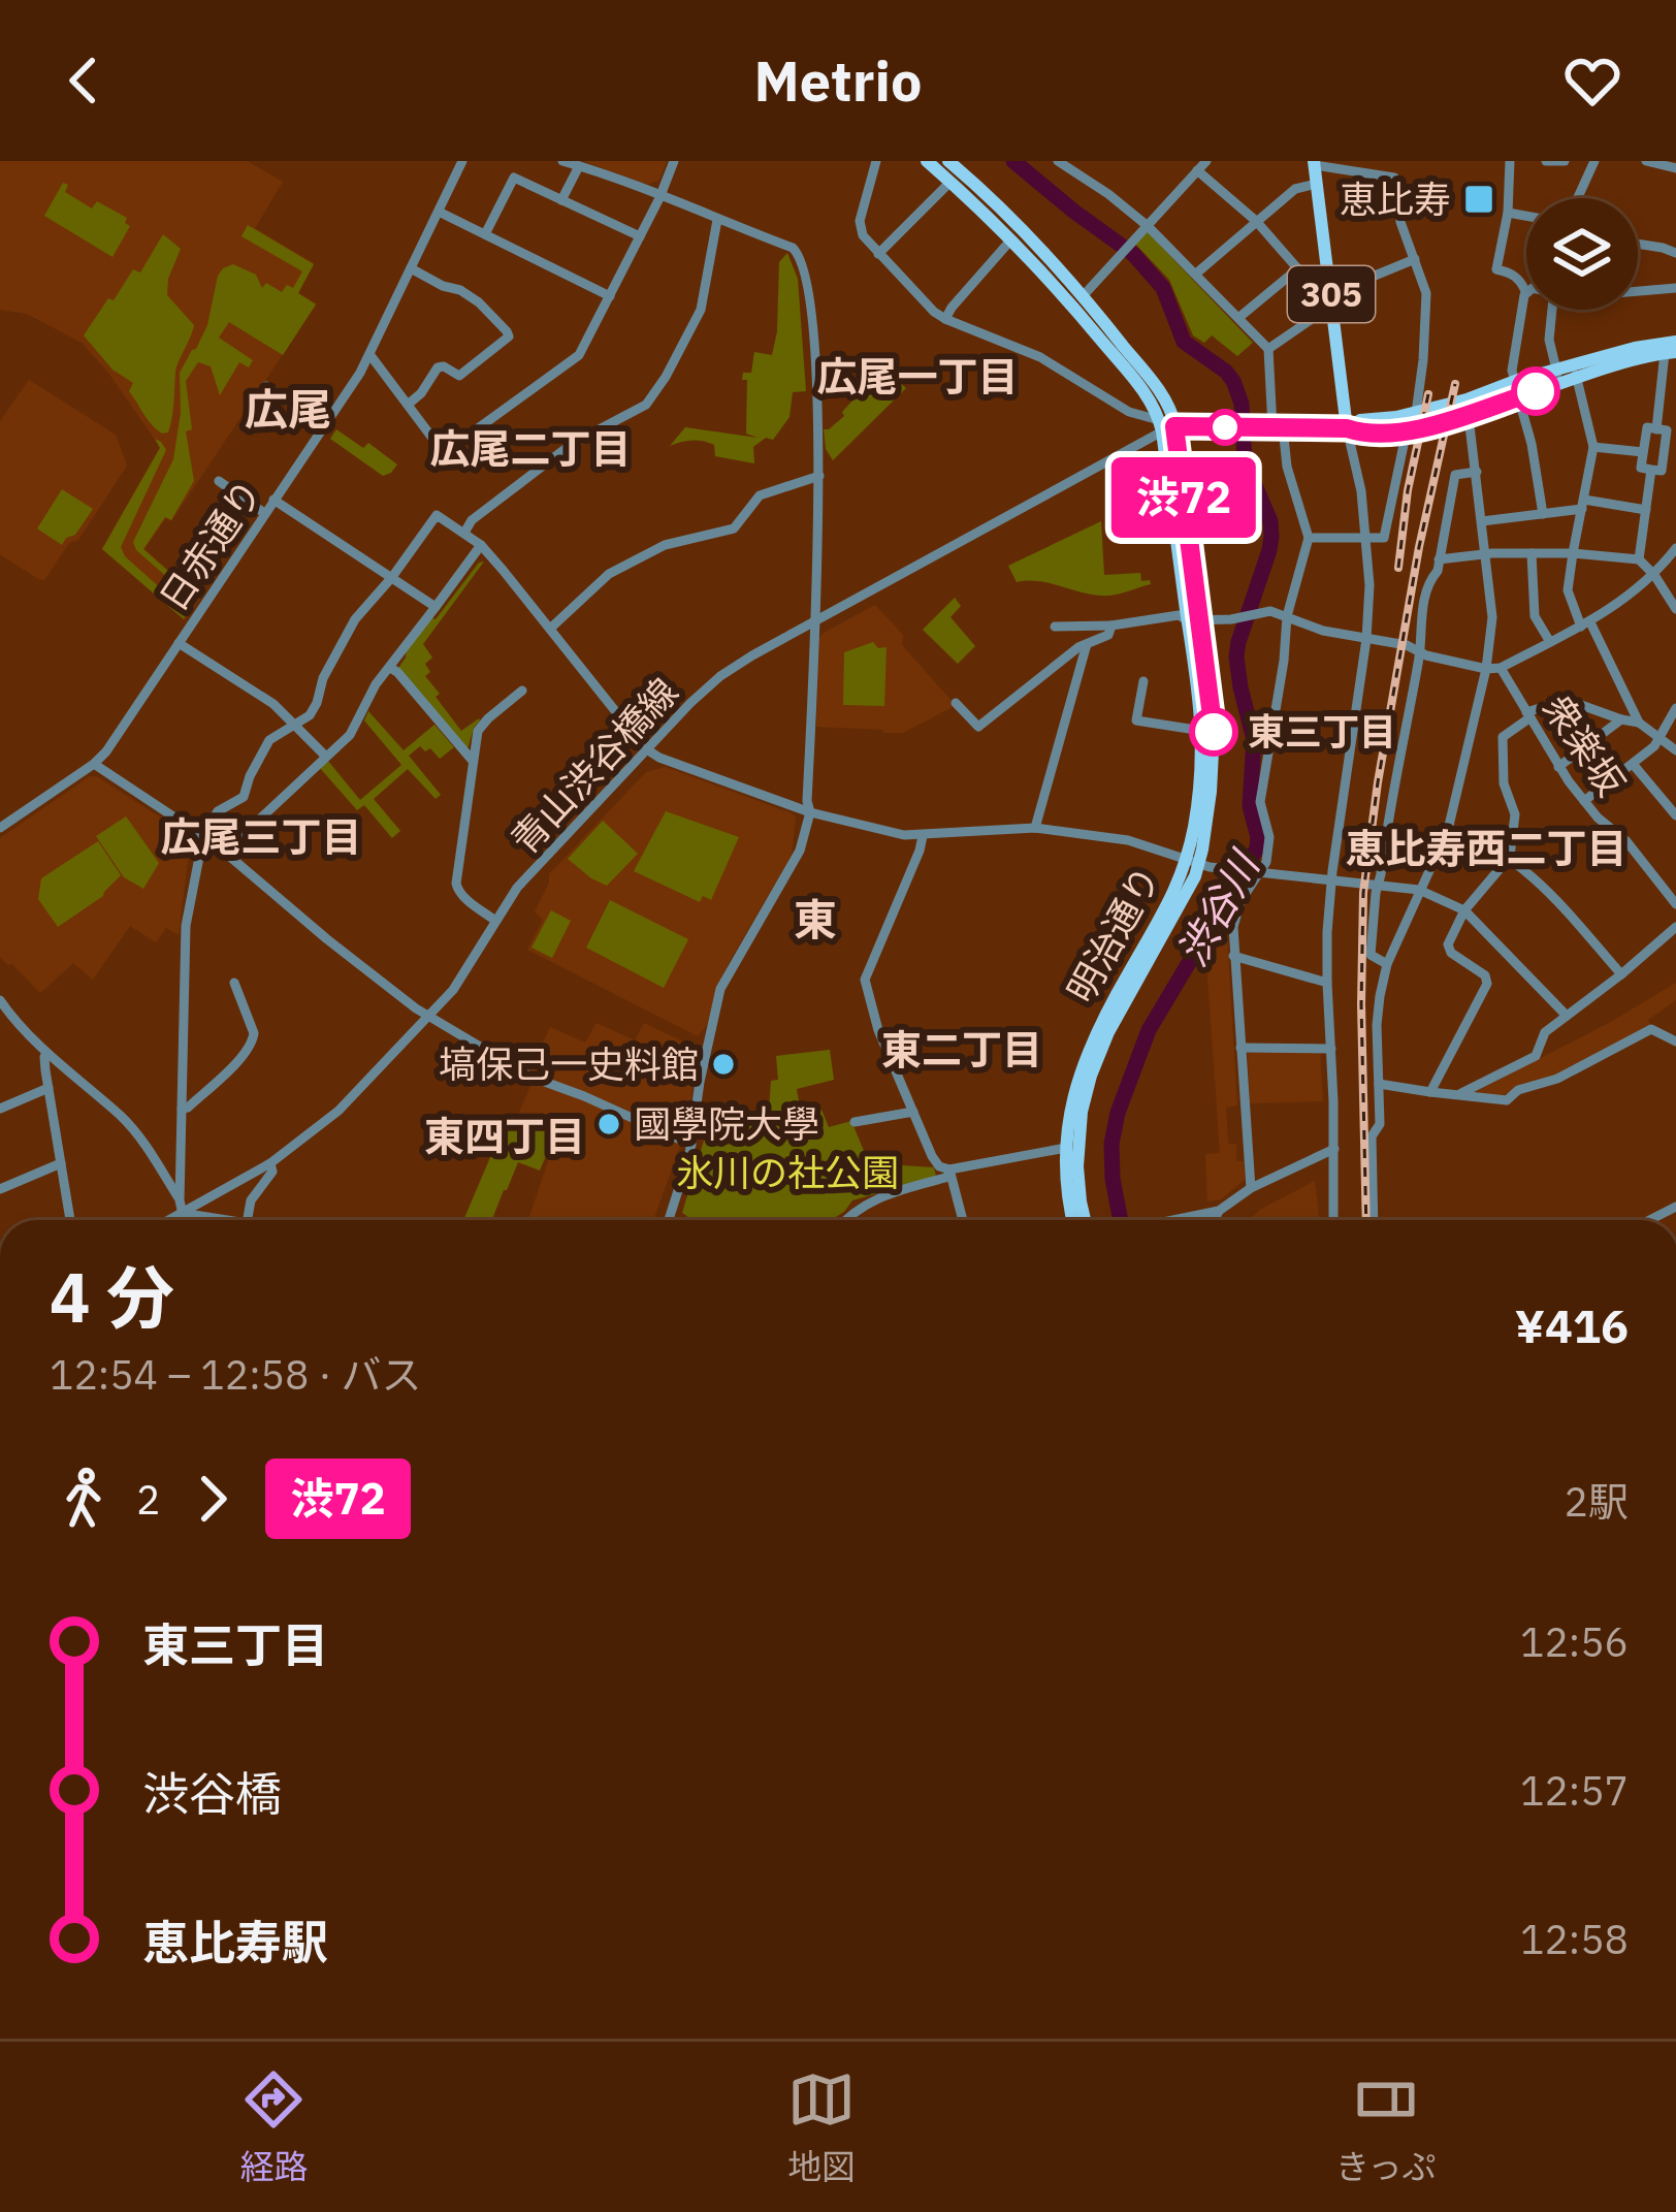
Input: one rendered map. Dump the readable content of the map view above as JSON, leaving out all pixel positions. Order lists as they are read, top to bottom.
{
  "streets": {
    "main road": ["305", "明治通り"],
    "street": ["日赤通り", "衆楽坂", "青山渋谷橋線"]
  },
  "crossings": [
    ["青山渋谷橋線", "明治通り"]
  ],
  "districts": [
    "広尾一丁目",
    "広尾",
    "広尾二丁目",
    "広尾三丁目",
    "恵比寿西二丁目",
    "東",
    "東二丁目",
    "東四丁目"
  ],
  "water": ["渋谷川"],
  "parks": ["氷川の社公園"],
  "places": {
    "transit": ["恵比寿"],
    "other": ["東三丁目", "塙保己一史料館", "國學院大學"]
  },
  "lines": ["bus line 渋72"],
  "page": {
    "header": "Metrio",
    "on_map": "渋72",
    "heading": ["4 分", "12:54 – 12:58 · バス", "¥416"],
    "legs": ["2", "渋72", "2駅"],
    "list": [
      {
        "name": "東三丁目",
        "value": "12:56"
      },
      {
        "name": "渋谷橋",
        "value": "12:57"
      },
      {
        "name": "恵比寿駅",
        "value": "12:58"
      }
    ],
    "tabs": ["経路", "地図", "きっぷ"]
  }
}
